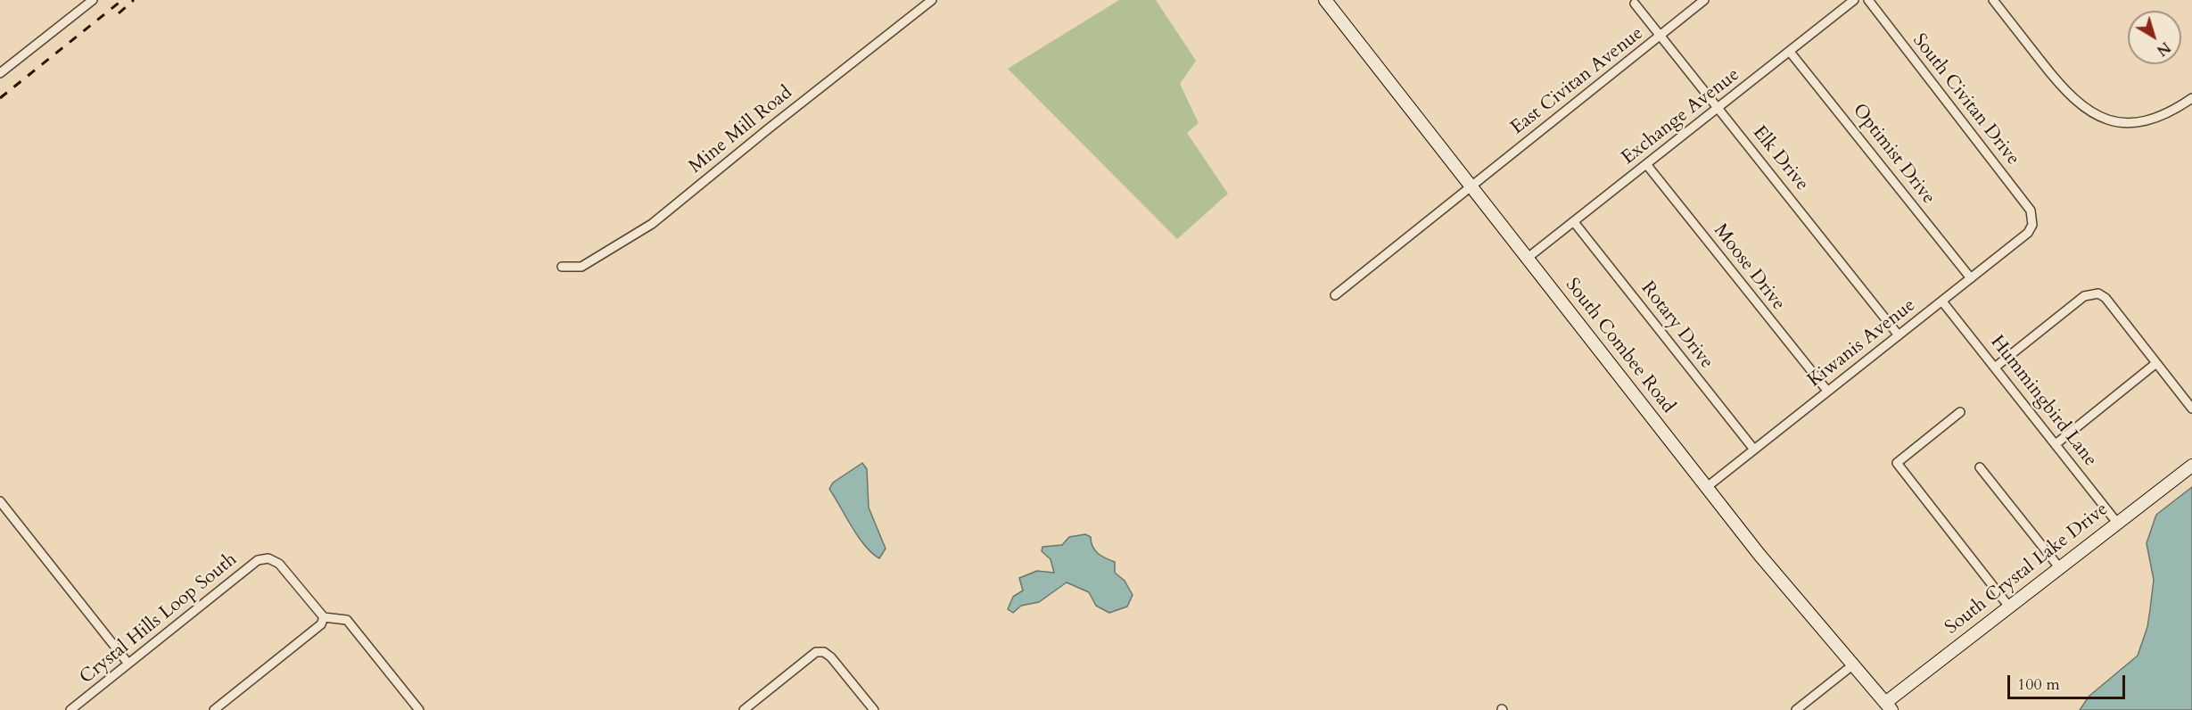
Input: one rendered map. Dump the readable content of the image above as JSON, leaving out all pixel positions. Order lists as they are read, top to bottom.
{
  "streets": {
    "main road": ["South Combee Road", "South Crystal Lake Drive"],
    "street": [
      "East Civitan Avenue",
      "South Civitan Drive",
      "Exchange Avenue",
      "Mine Mill Road",
      "Optimist Drive",
      "Elk Drive",
      "Moose Drive",
      "Rotary Drive",
      "Kiwanis Avenue",
      "Hummingbird Lane",
      "Crystal Hills Loop South"
    ]
  },
  "crossings": [
    ["East Civitan Avenue", "Elk Drive"],
    ["East Civitan Avenue", "South Combee Road"],
    ["South Civitan Drive", "Kiwanis Avenue"],
    ["Exchange Avenue", "Optimist Drive"],
    ["Exchange Avenue", "Elk Drive"],
    ["Exchange Avenue", "Moose Drive"],
    ["Exchange Avenue", "Rotary Drive"],
    ["Exchange Avenue", "South Combee Road"],
    ["Optimist Drive", "Kiwanis Avenue"],
    ["Elk Drive", "Kiwanis Avenue"],
    ["Moose Drive", "Kiwanis Avenue"],
    ["Rotary Drive", "Kiwanis Avenue"],
    ["Kiwanis Avenue", "South Combee Road"],
    ["Kiwanis Avenue", "Hummingbird Lane"],
    ["South Combee Road", "South Crystal Lake Drive"],
    ["Hummingbird Lane", "South Crystal Lake Drive"]
  ],
  "scale_bar": "100 m",
  "north": "bottom right"
}
